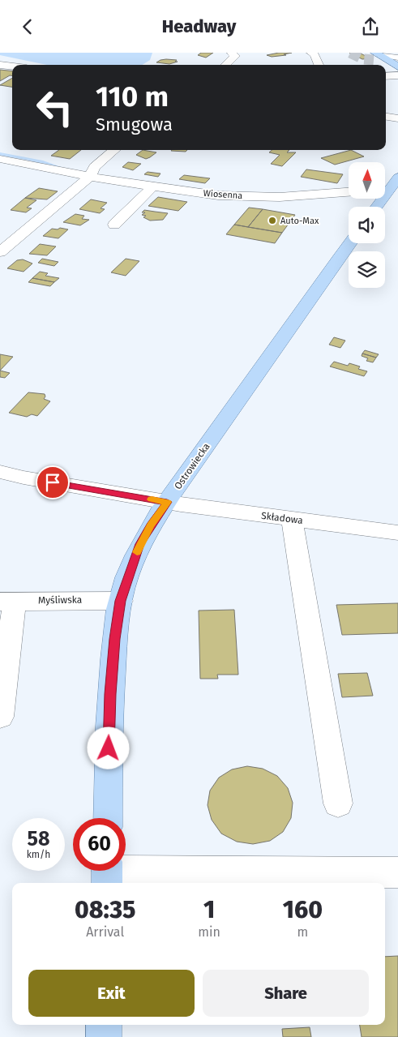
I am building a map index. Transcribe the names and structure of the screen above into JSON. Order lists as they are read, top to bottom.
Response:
{
  "streets": {
    "main road": ["Ostrowiecka"],
    "street": ["Wiosenna", "Składowa", "Myśliwska"]
  },
  "crossings": [
    ["Ostrowiecka", "Składowa"],
    ["Ostrowiecka", "Myśliwska"]
  ],
  "places": ["Auto-Max"],
  "north": "top",
  "page": {
    "header": "Headway",
    "turn": ["110 m", "Smugowa"],
    "speed": "58 km/h",
    "limit": "60",
    "eta": [
      "08:35",
      "Arrival",
      "1",
      "min",
      "160",
      "m"
    ],
    "buttons": ["Exit", "Share"]
  }
}
